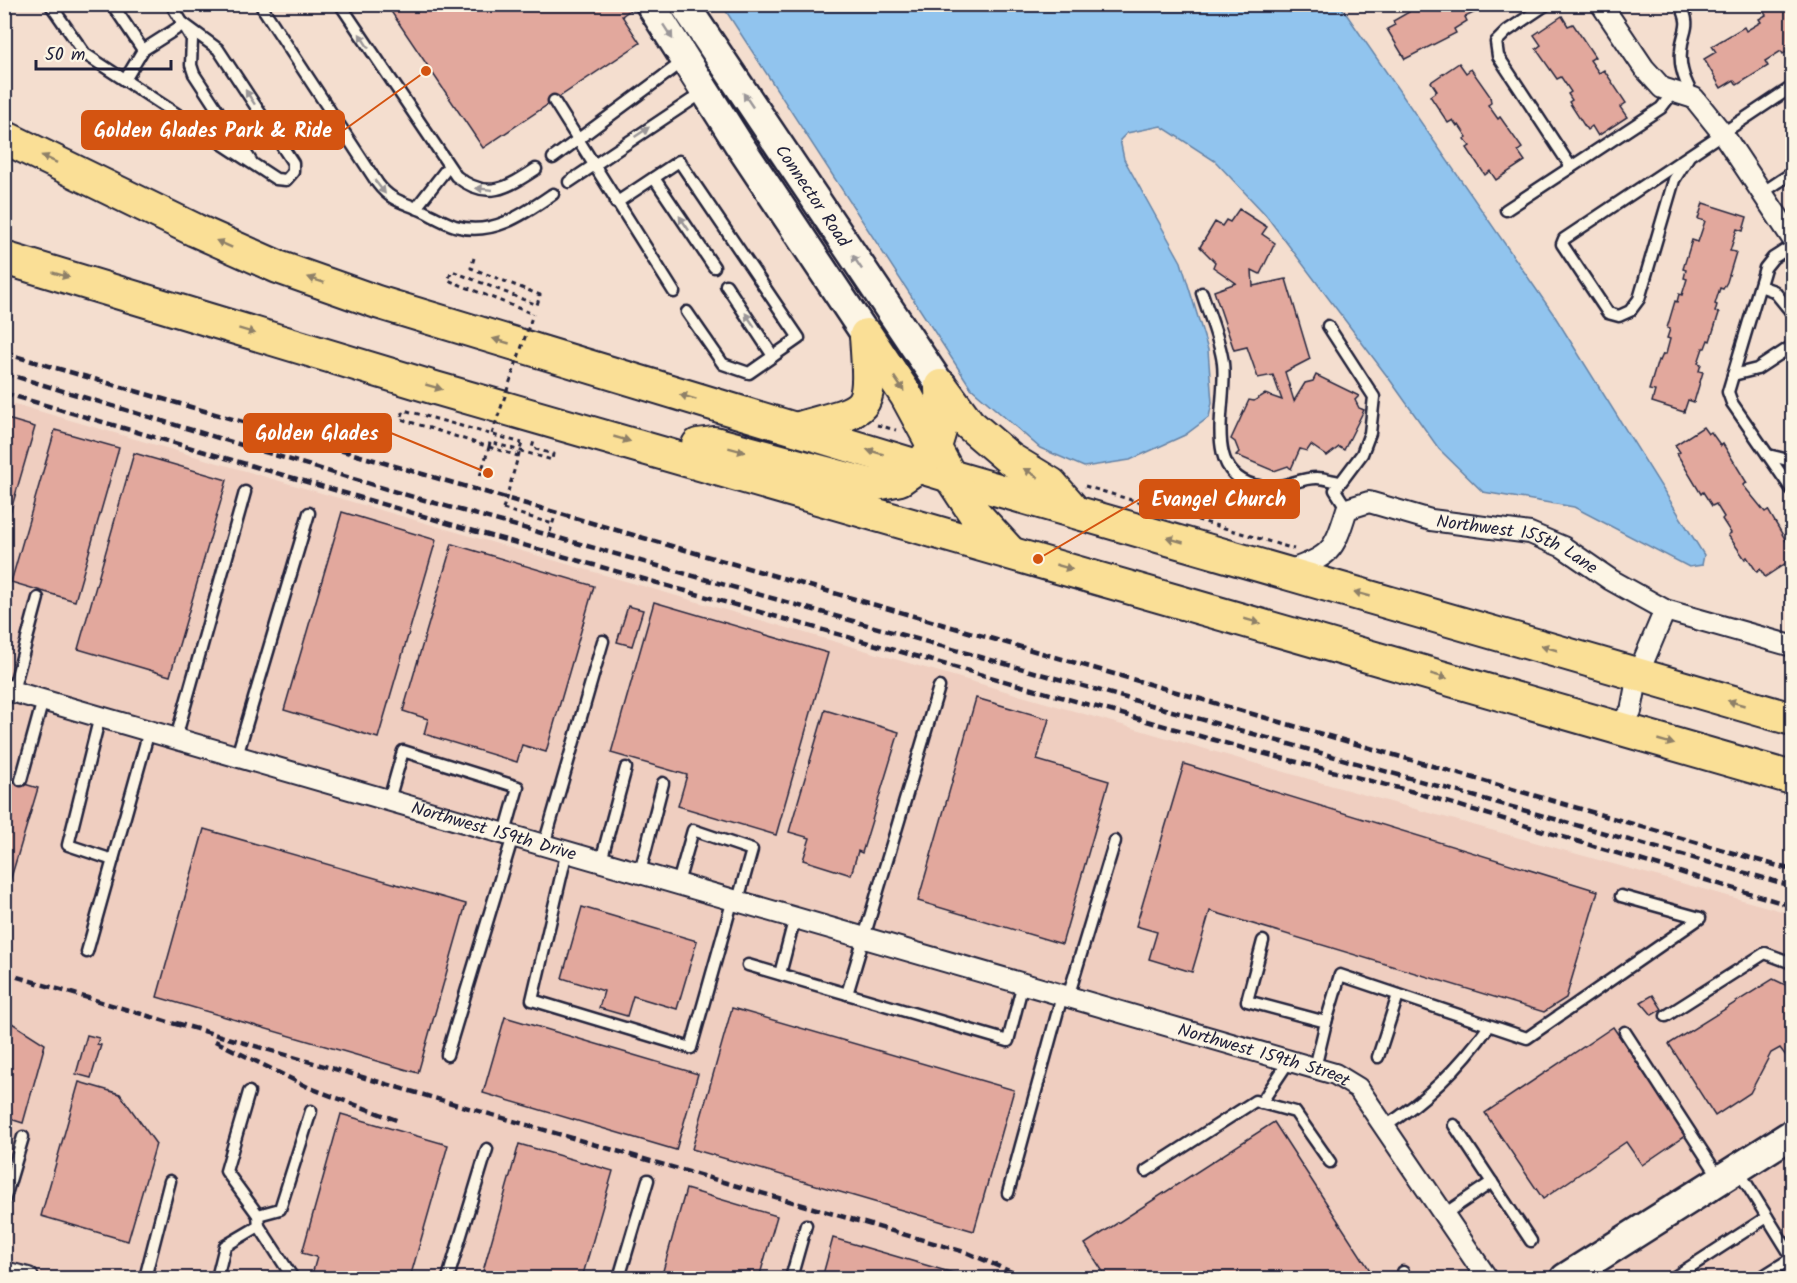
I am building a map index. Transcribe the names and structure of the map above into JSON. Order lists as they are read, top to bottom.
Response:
{
  "streets": {
    "main road": ["Connector Road"],
    "street": ["Northwest 155th Lane", "Northwest 159th Drive", "Northwest 159th Street"]
  },
  "crossings": [
    ["Northwest 159th Drive", "Northwest 159th Street"]
  ],
  "places": ["Golden Glades Park & Ride", "Golden Glades", "Evangel Church"],
  "scale_bar": "50 m"
}
